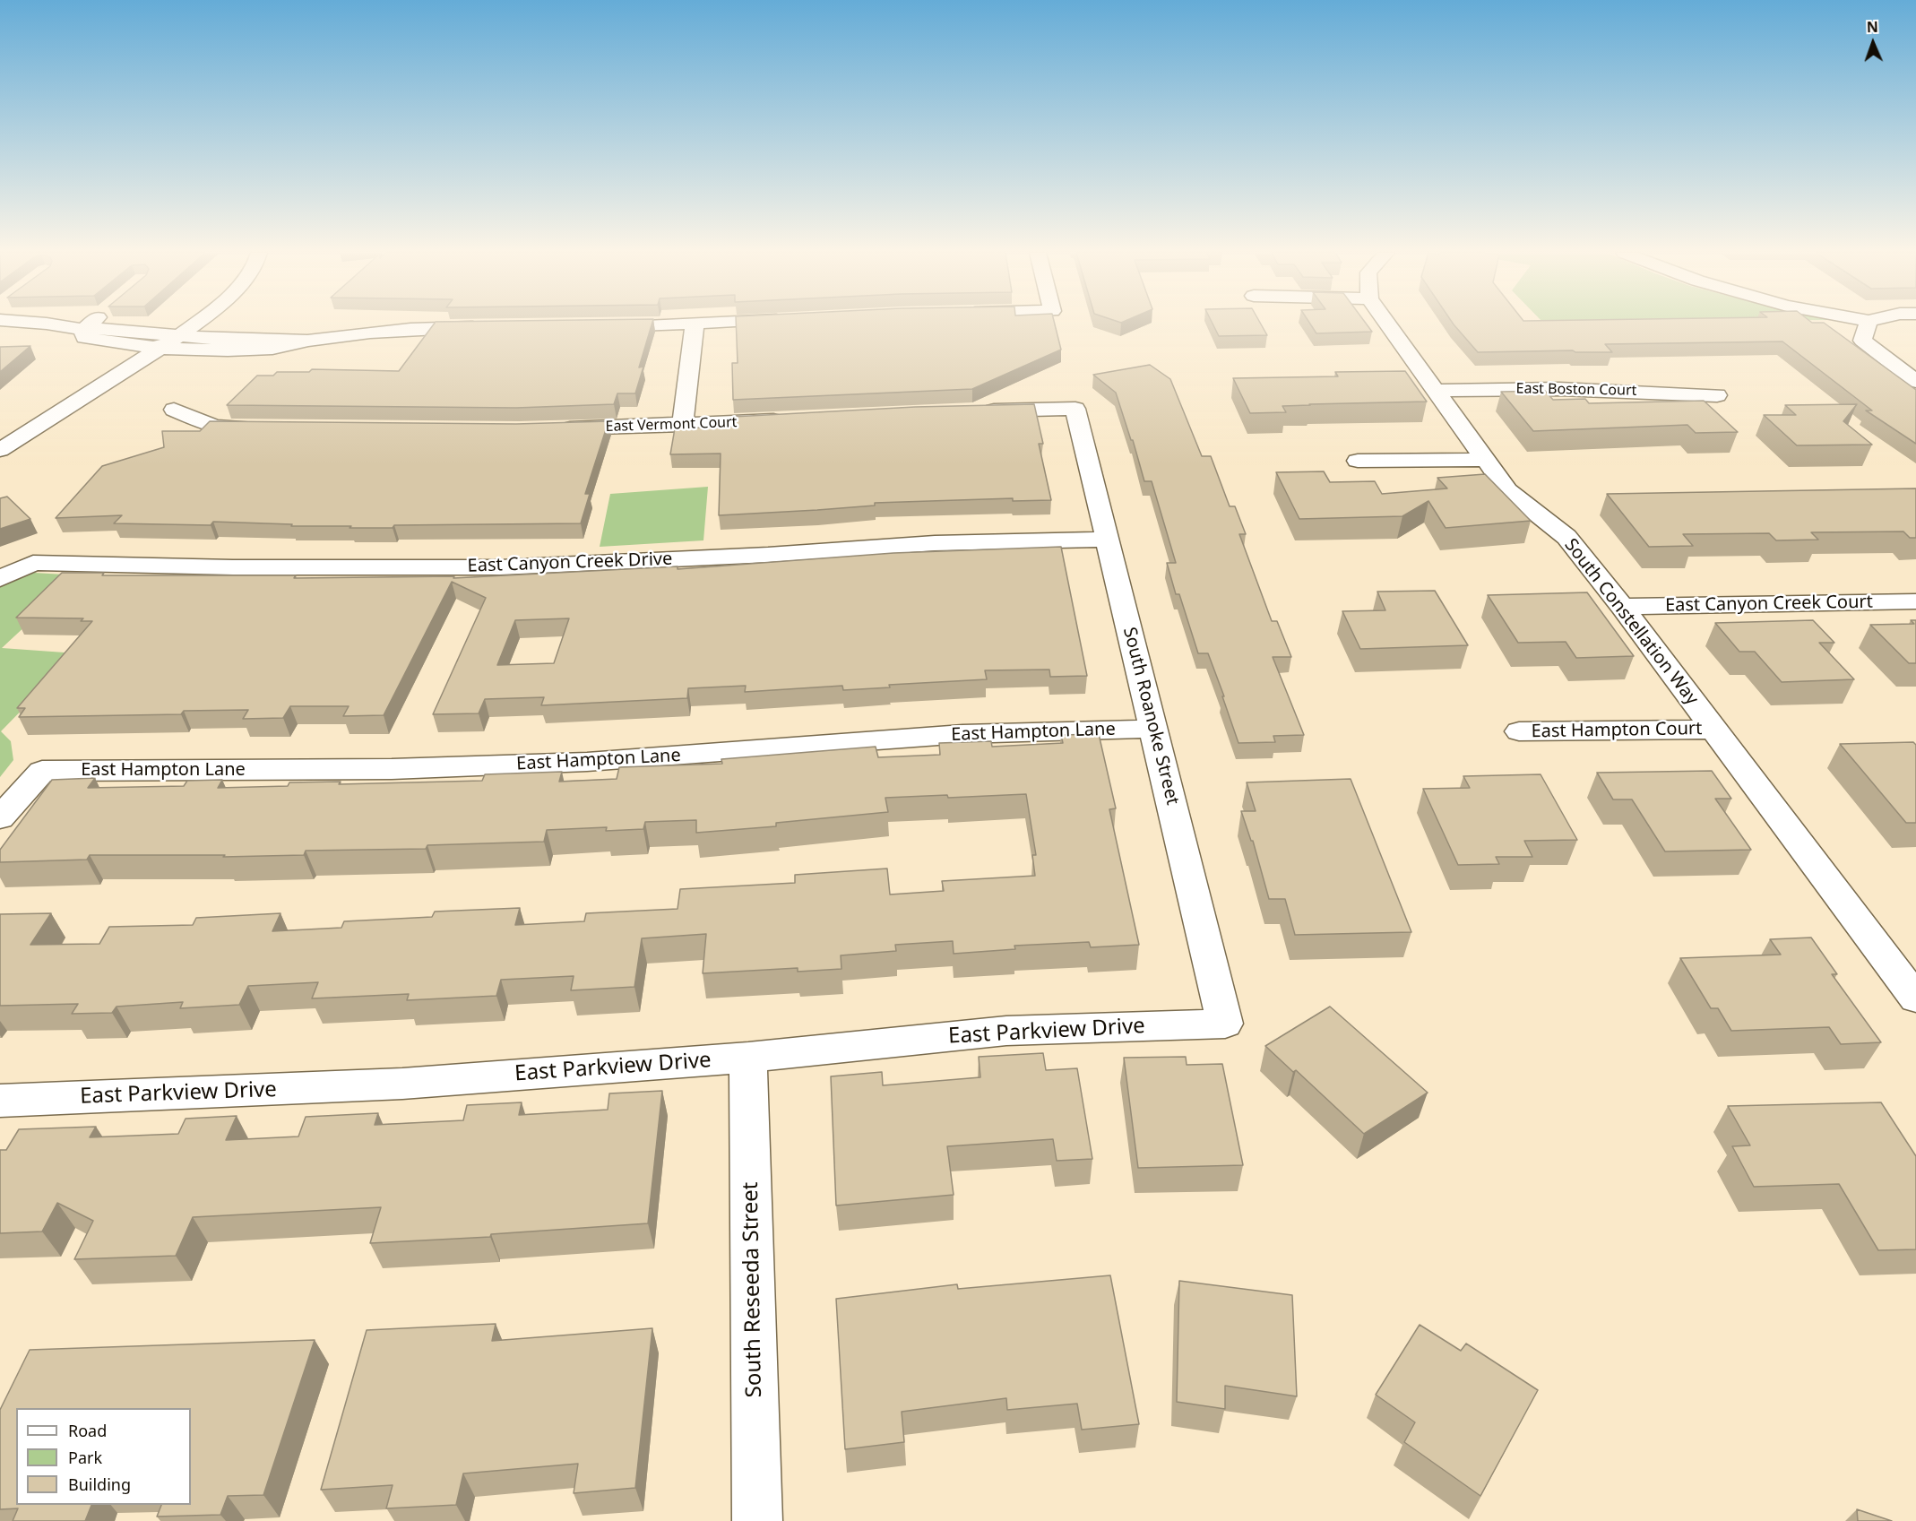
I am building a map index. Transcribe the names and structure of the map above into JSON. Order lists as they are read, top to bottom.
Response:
{
  "streets": {
    "street": [
      "East Boston Court",
      "East Vermont Court",
      "East Canyon Creek Drive",
      "East Canyon Creek Court",
      "South Constellation Way",
      "South Roanoke Street",
      "East Hampton Court",
      "East Hampton Lane",
      "East Parkview Drive",
      "South Reseeda Street"
    ]
  },
  "crossings": [
    ["East Boston Court", "South Constellation Way"],
    ["East Canyon Creek Drive", "South Roanoke Street"],
    ["East Canyon Creek Court", "South Constellation Way"],
    ["South Constellation Way", "East Hampton Court"],
    ["South Roanoke Street", "East Hampton Lane"],
    ["South Roanoke Street", "East Parkview Drive"],
    ["East Parkview Drive", "South Reseeda Street"]
  ],
  "legend": ["Road", "Park", "Building"],
  "north": "top"
}
